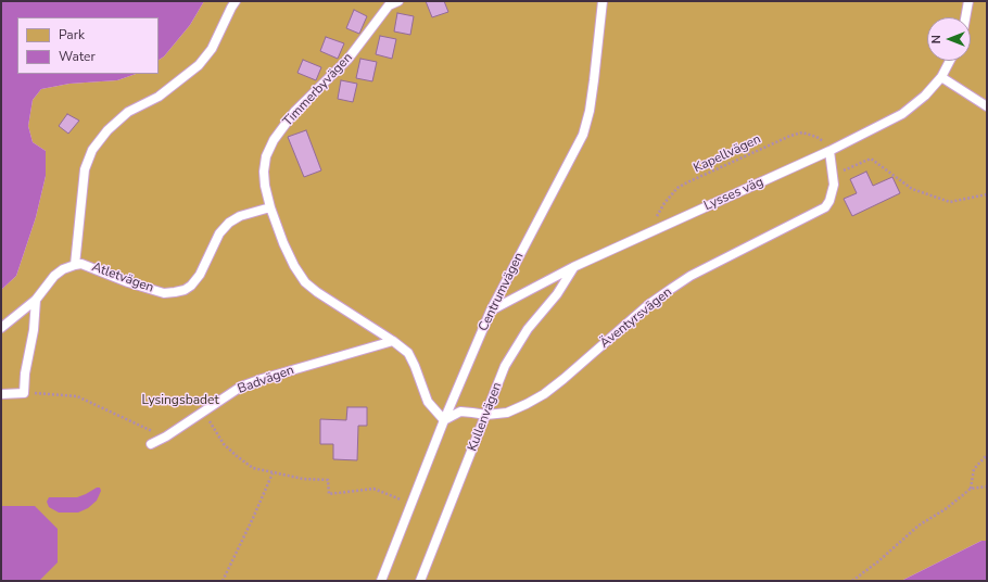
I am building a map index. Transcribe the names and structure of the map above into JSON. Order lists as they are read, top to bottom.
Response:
{
  "streets": {
    "lane": [
      "Timmerbyvägen",
      "Lysses väg",
      "Atletvägen",
      "Centrumvägen",
      "Äventyrsvägen",
      "Badvägen",
      "Kullenvägen"
    ],
    "path": ["Kapellvägen"]
  },
  "crossings": [
    ["Timmerbyvägen", "Atletvägen"],
    ["Kapellvägen", "Lysses väg"],
    ["Kapellvägen", "Äventyrsvägen"],
    ["Lysses väg", "Centrumvägen"],
    ["Lysses väg", "Äventyrsvägen"],
    ["Lysses väg", "Kullenvägen"],
    ["Centrumvägen", "Äventyrsvägen"],
    ["Äventyrsvägen", "Kullenvägen"]
  ],
  "parks": ["Lysingsbadet"],
  "legend": ["Park", "Water"],
  "north": "left"
}
